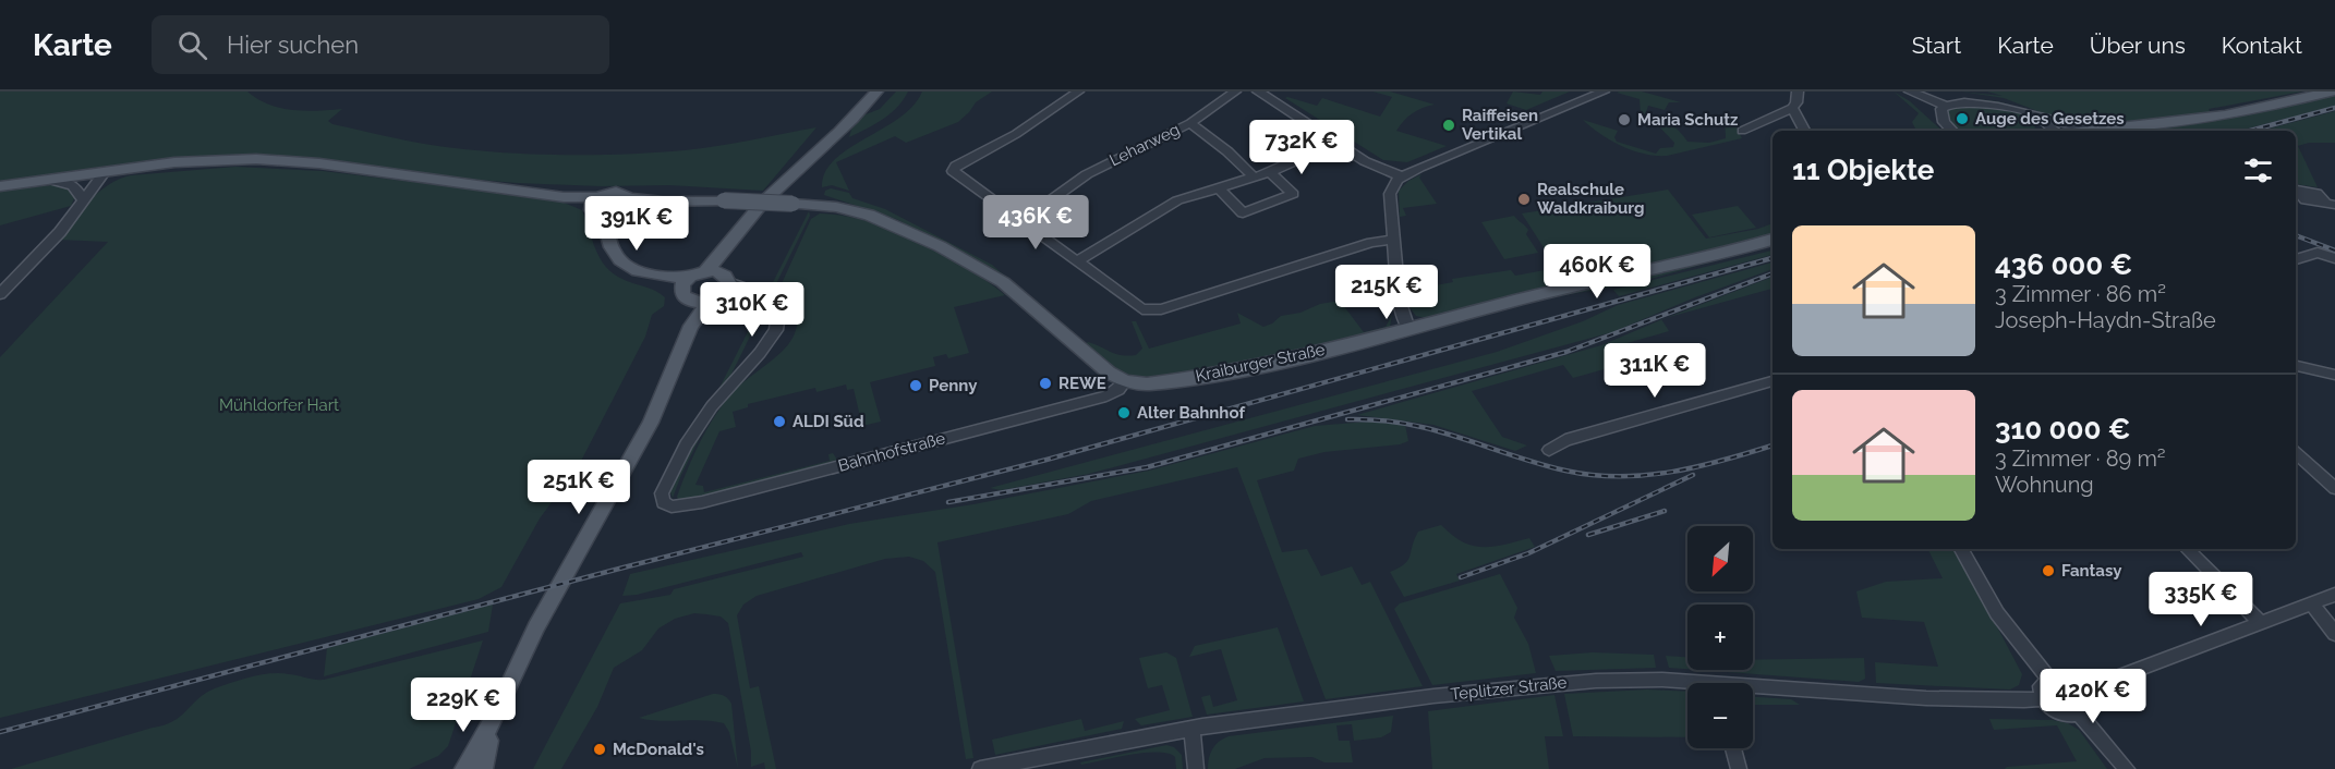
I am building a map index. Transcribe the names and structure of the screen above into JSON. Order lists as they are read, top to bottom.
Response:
{
  "streets": {
    "main road": ["Kraiburger Straße"],
    "street": ["Leharweg", "Bahnhofstraße", "Teplitzer Straße"]
  },
  "crossings": [
    ["Kraiburger Straße", "Bahnhofstraße"]
  ],
  "parks": ["Mühldorfer Hart"],
  "places": [
    "Auge des Gesetzes",
    "Maria Schutz",
    "Raiffeisen Vertikal",
    "Realschule Waldkraiburg",
    "REWE",
    "Penny",
    "Alter Bahnhof",
    "ALDI Süd",
    "Fantasy",
    "McDonald's"
  ],
  "north": "bottom left",
  "page": {
    "header": "Karte",
    "search": "Hier suchen",
    "nav": [
      "Start",
      "Karte",
      "Über uns",
      "Kontakt"
    ],
    "price": [
      "732K €",
      "436K €",
      "391K €",
      "460K €",
      "215K €",
      "310K €",
      "311K €",
      "251K €",
      "335K €",
      "420K €",
      "229K €"
    ],
    "heading": "11 Objekte",
    "list": [
      {
        "name": "436 000 €",
        "note": "3 Zimmer · 86 m² · Joseph-Haydn-Straße"
      },
      {
        "name": "310 000 €",
        "note": "3 Zimmer · 89 m² · Wohnung"
      }
    ],
    "map_buttons": ["+", "−"]
  }
}
